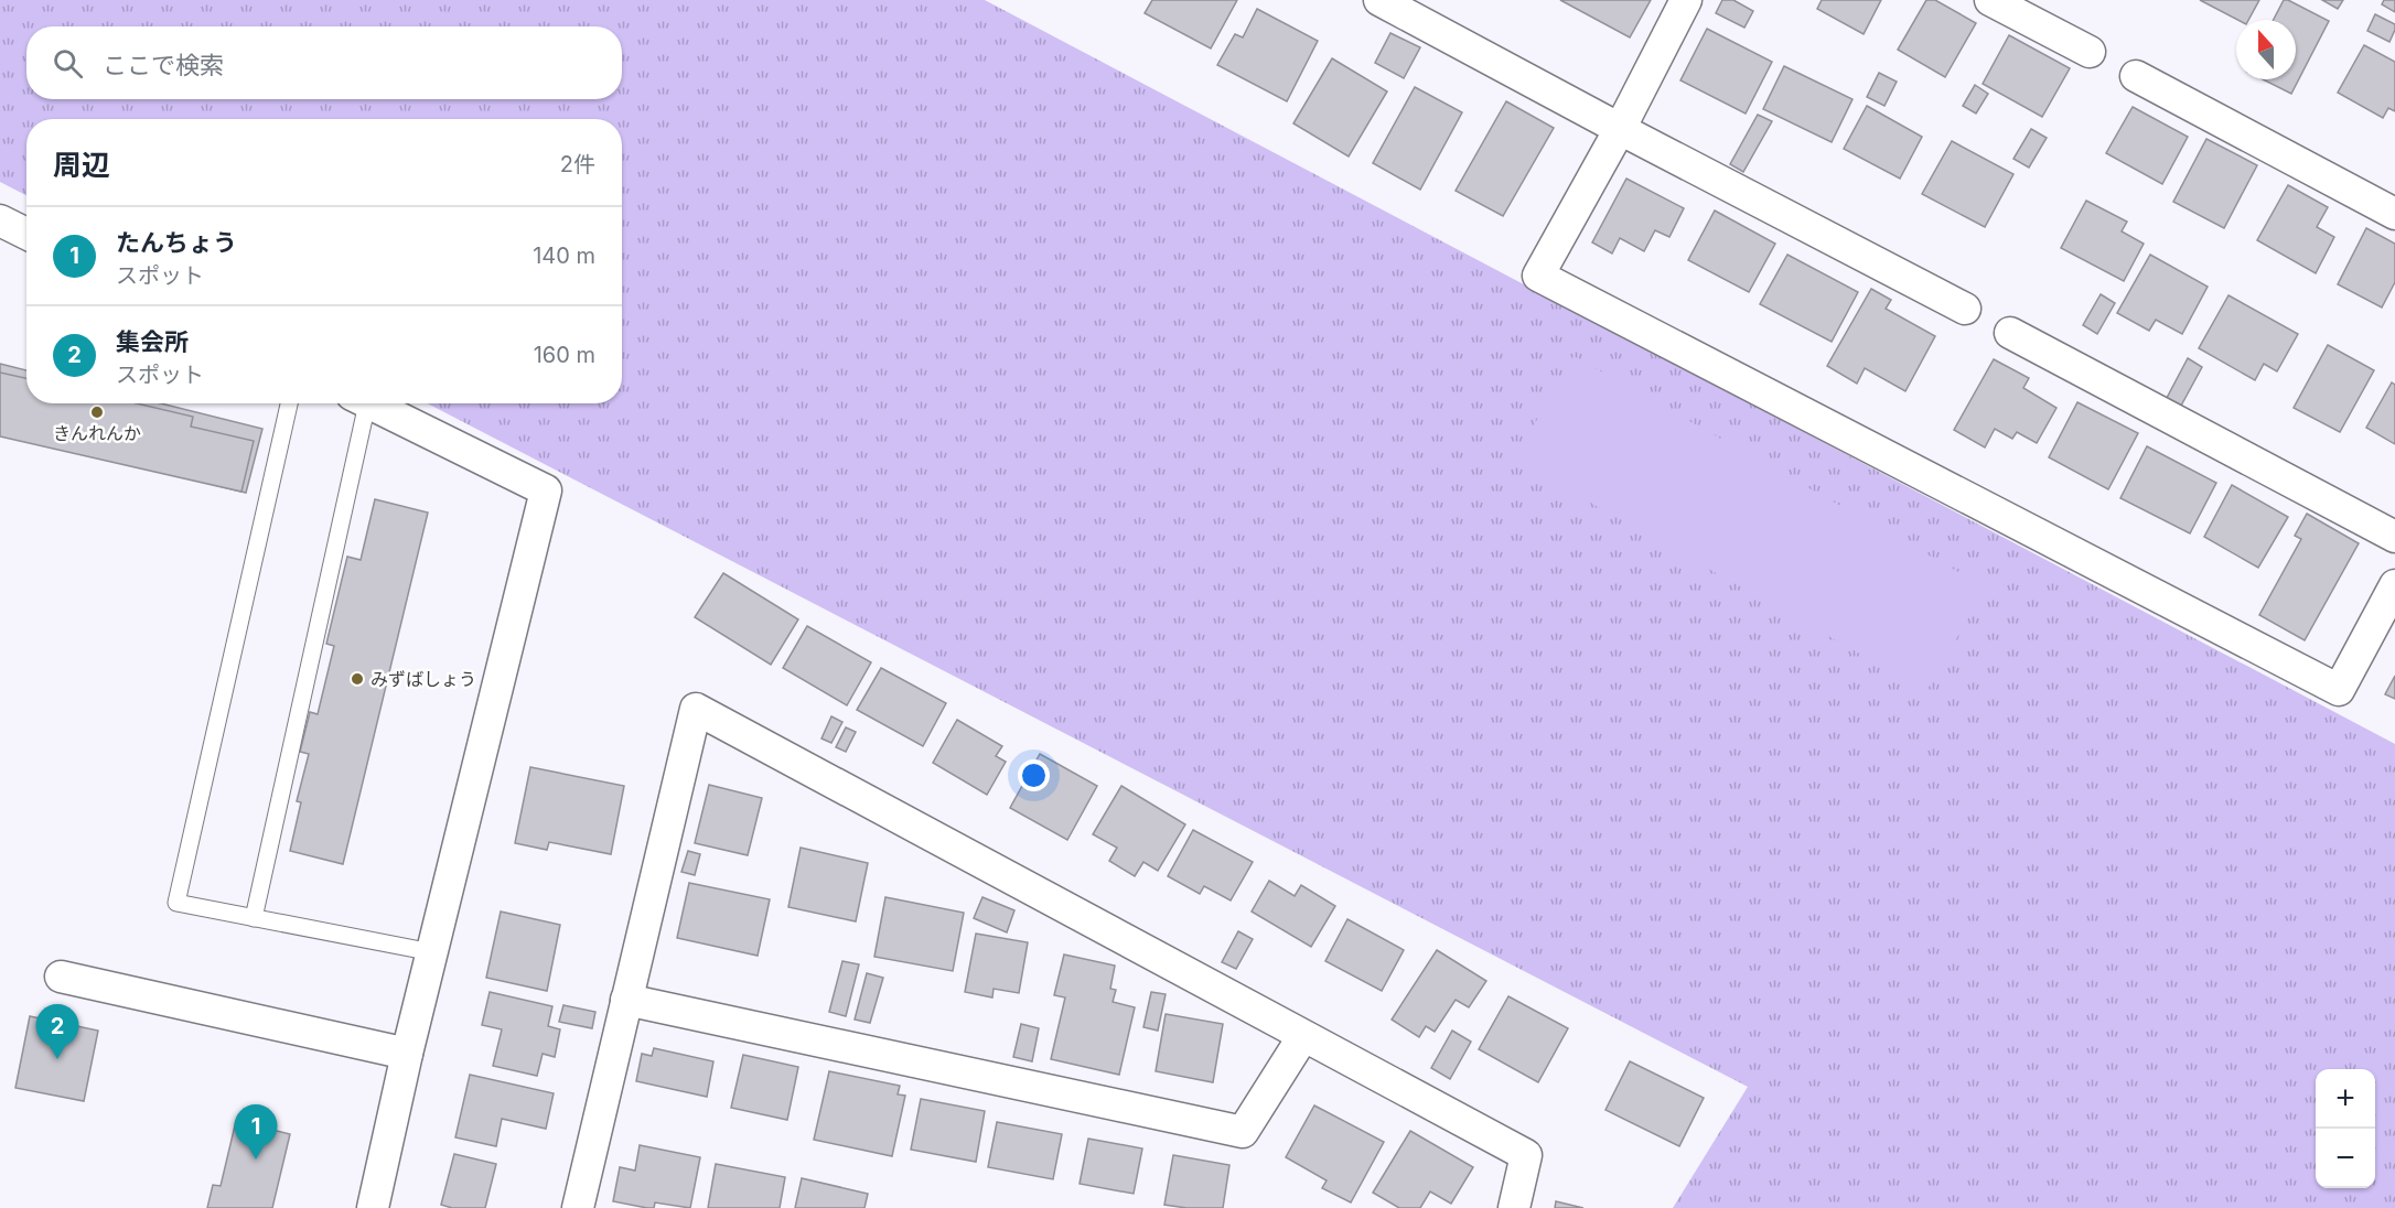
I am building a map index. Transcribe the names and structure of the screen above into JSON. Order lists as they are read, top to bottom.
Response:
{
  "places": ["きんれんか", "みずばしょう"],
  "north": "top",
  "page": {
    "search": "ここで検索",
    "heading": ["周辺", "2件"],
    "list": [
      {
        "mark": "1",
        "name": "たんちょう",
        "note": "スポット",
        "value": "140 m"
      },
      {
        "mark": "2",
        "name": "集会所",
        "note": "スポット",
        "value": "160 m"
      }
    ],
    "pins": ["2", "1"],
    "map_buttons": ["+", "−"]
  }
}
